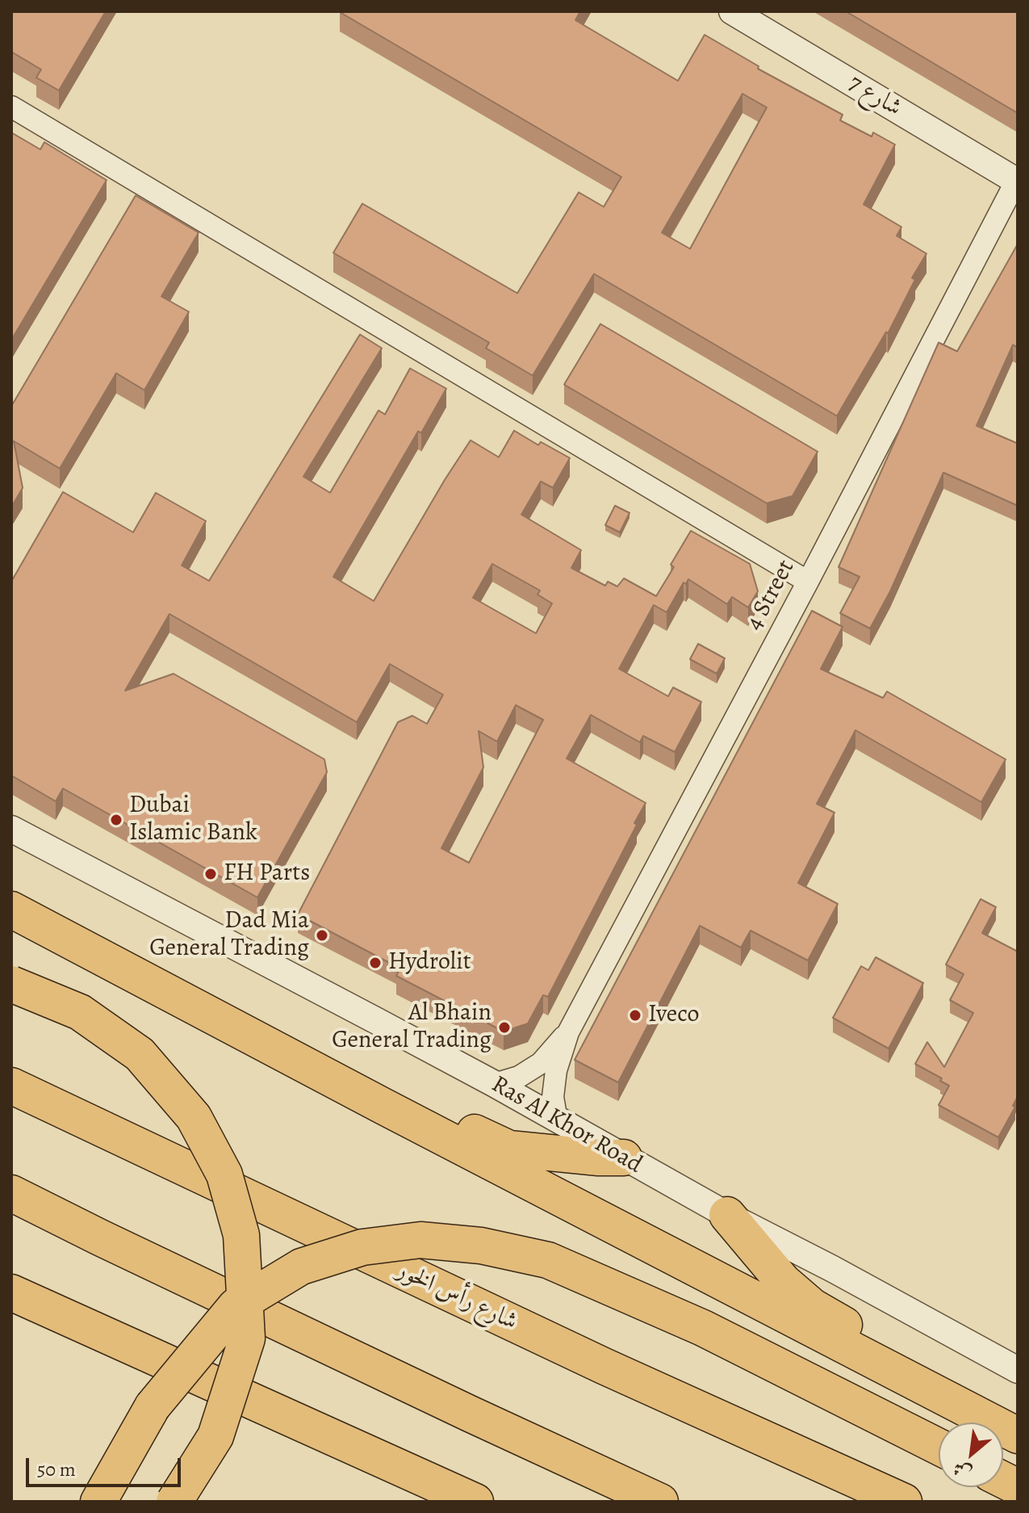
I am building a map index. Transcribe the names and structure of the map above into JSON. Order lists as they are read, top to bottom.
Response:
{
  "streets": {
    "highway": ["شارع رأس الخور"],
    "street": ["شارع 7", "4 Street", "Ras Al Khor Road"]
  },
  "crossings": [
    ["شارع 7", "4 Street"],
    ["4 Street", "Ras Al Khor Road"]
  ],
  "places": [
    "Dubai Islamic Bank",
    "FH Parts",
    "Dad Mia General Trading",
    "Hydrolit",
    "Iveco",
    "Al Bhain General Trading"
  ],
  "scale_bar": "50 m",
  "north": "bottom left"
}
